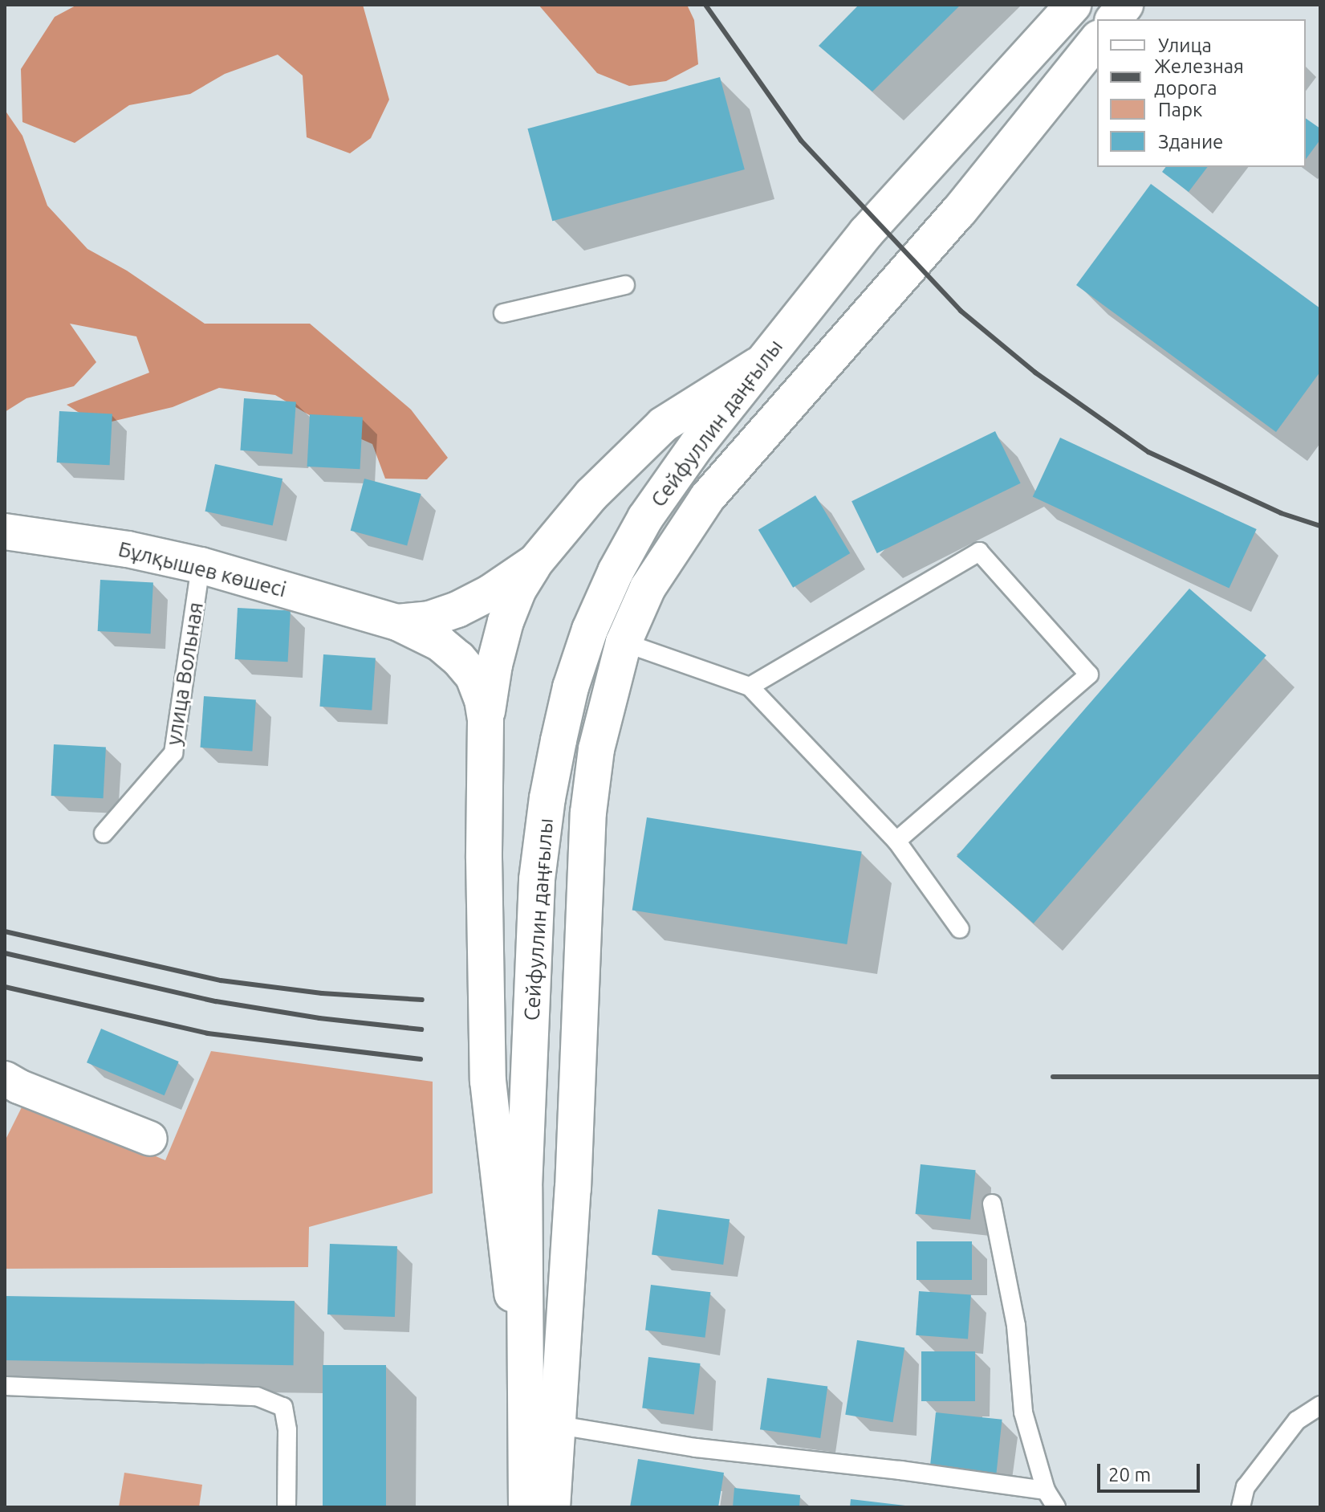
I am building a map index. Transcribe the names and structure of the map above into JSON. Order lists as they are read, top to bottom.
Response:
{
  "streets": {
    "main road": ["Сейфуллин даңғылы", "Бұлқышев көшесі"],
    "lane": ["улица Вольная"]
  },
  "crossings": [
    ["Бұлқышев көшесі", "улица Вольная"]
  ],
  "legend": [
    "Улица",
    "Железная дорога",
    "Парк",
    "Здание"
  ],
  "scale_bar": "20 m"
}
